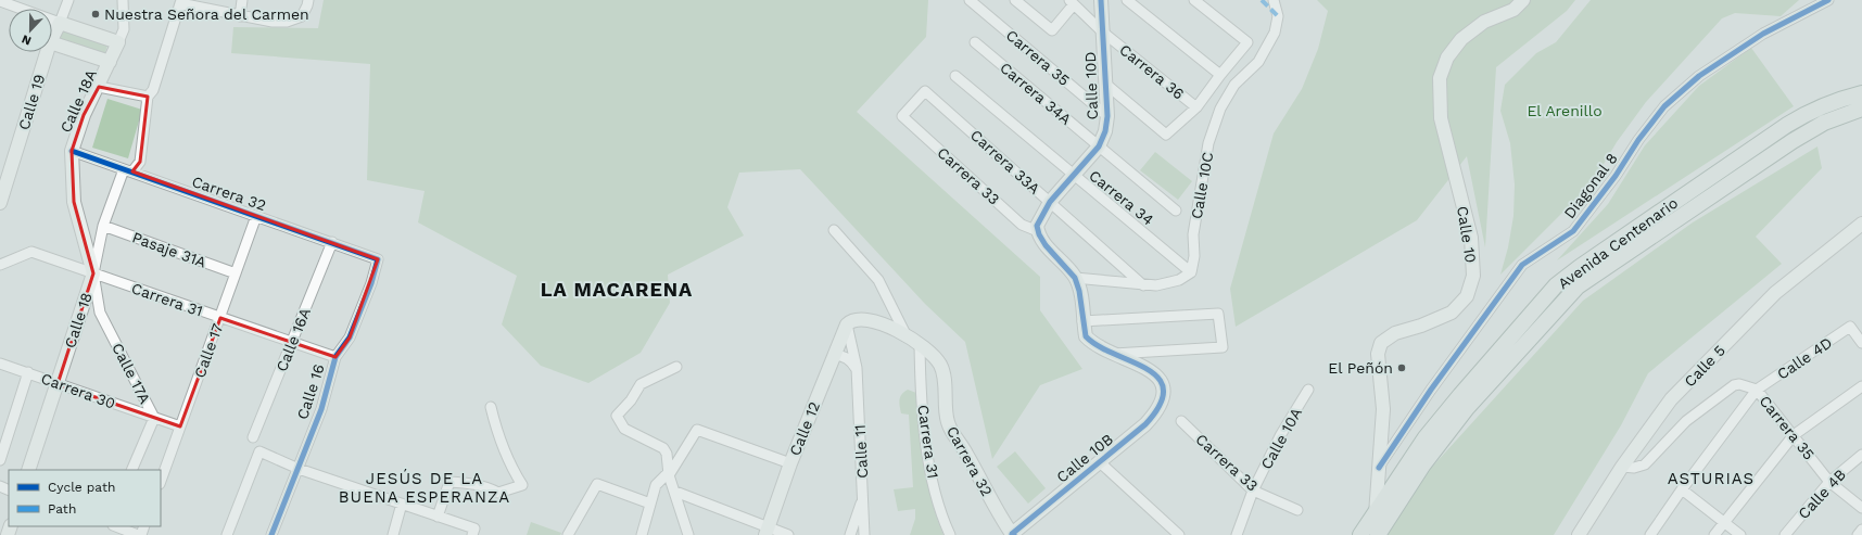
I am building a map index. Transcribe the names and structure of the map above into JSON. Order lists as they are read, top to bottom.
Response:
{
  "streets": {
    "main road": ["Avenida Centenario"],
    "street": [
      "Carrera 35",
      "Carrera 36",
      "Calle 10D",
      "Carrera 34A",
      "Calle 18A",
      "Calle 19",
      "Carrera 33A",
      "Carrera 33",
      "Calle 10C",
      "Diagonal 8",
      "Carrera 32",
      "Carrera 34",
      "Calle 10",
      "Pasaje 31A",
      "Carrera 31",
      "Calle 18",
      "Calle 16A",
      "Calle 17",
      "Calle 4D",
      "Calle 5",
      "Calle 17A",
      "Carrera 30",
      "Calle 16",
      "Calle 12",
      "Calle 10A",
      "Calle 11",
      "Calle 10B",
      "Calle 4B"
    ]
  },
  "crossings": [
    ["Carrera 35", "Calle 10D"],
    ["Carrera 35", "Calle 4D"],
    ["Carrera 35", "Calle 5"],
    ["Carrera 35", "Calle 4B"],
    ["Carrera 36", "Calle 10D"],
    ["Calle 10D", "Carrera 34A"],
    ["Calle 10D", "Carrera 33A"],
    ["Calle 10D", "Carrera 33"],
    ["Calle 10D", "Carrera 34"],
    ["Calle 18A", "Carrera 32"],
    ["Calle 18A", "Carrera 31"],
    ["Calle 18A", "Calle 18"],
    ["Calle 18A", "Calle 17A"],
    ["Carrera 33A", "Carrera 33"],
    ["Carrera 33", "Calle 10A"],
    ["Calle 10C", "Carrera 34"],
    ["Diagonal 8", "Calle 10"],
    ["Carrera 32", "Carrera 31"],
    ["Carrera 32", "Calle 18"],
    ["Carrera 32", "Calle 16A"],
    ["Carrera 32", "Calle 17"],
    ["Carrera 32", "Calle 16"],
    ["Carrera 32", "Calle 10B"],
    ["Calle 10", "Avenida Centenario"],
    ["Pasaje 31A", "Calle 18"],
    ["Pasaje 31A", "Calle 17"],
    ["Carrera 31", "Calle 18"],
    ["Carrera 31", "Calle 16A"],
    ["Carrera 31", "Calle 17"],
    ["Carrera 31", "Calle 17A"],
    ["Carrera 31", "Calle 16"],
    ["Calle 18", "Calle 17A"],
    ["Calle 18", "Carrera 30"],
    ["Calle 17", "Carrera 30"],
    ["Calle 17A", "Carrera 30"],
    ["Calle 12", "Calle 11"]
  ],
  "districts": ["LA MACARENA", "JESÚS DE LA BUENA ESPERANZA", "ASTURIAS"],
  "parks": ["El Arenillo"],
  "places": ["Nuestra Señora del Carmen", "El Peñón"],
  "legend": ["Cycle path", "Path"],
  "north": "bottom"
}
